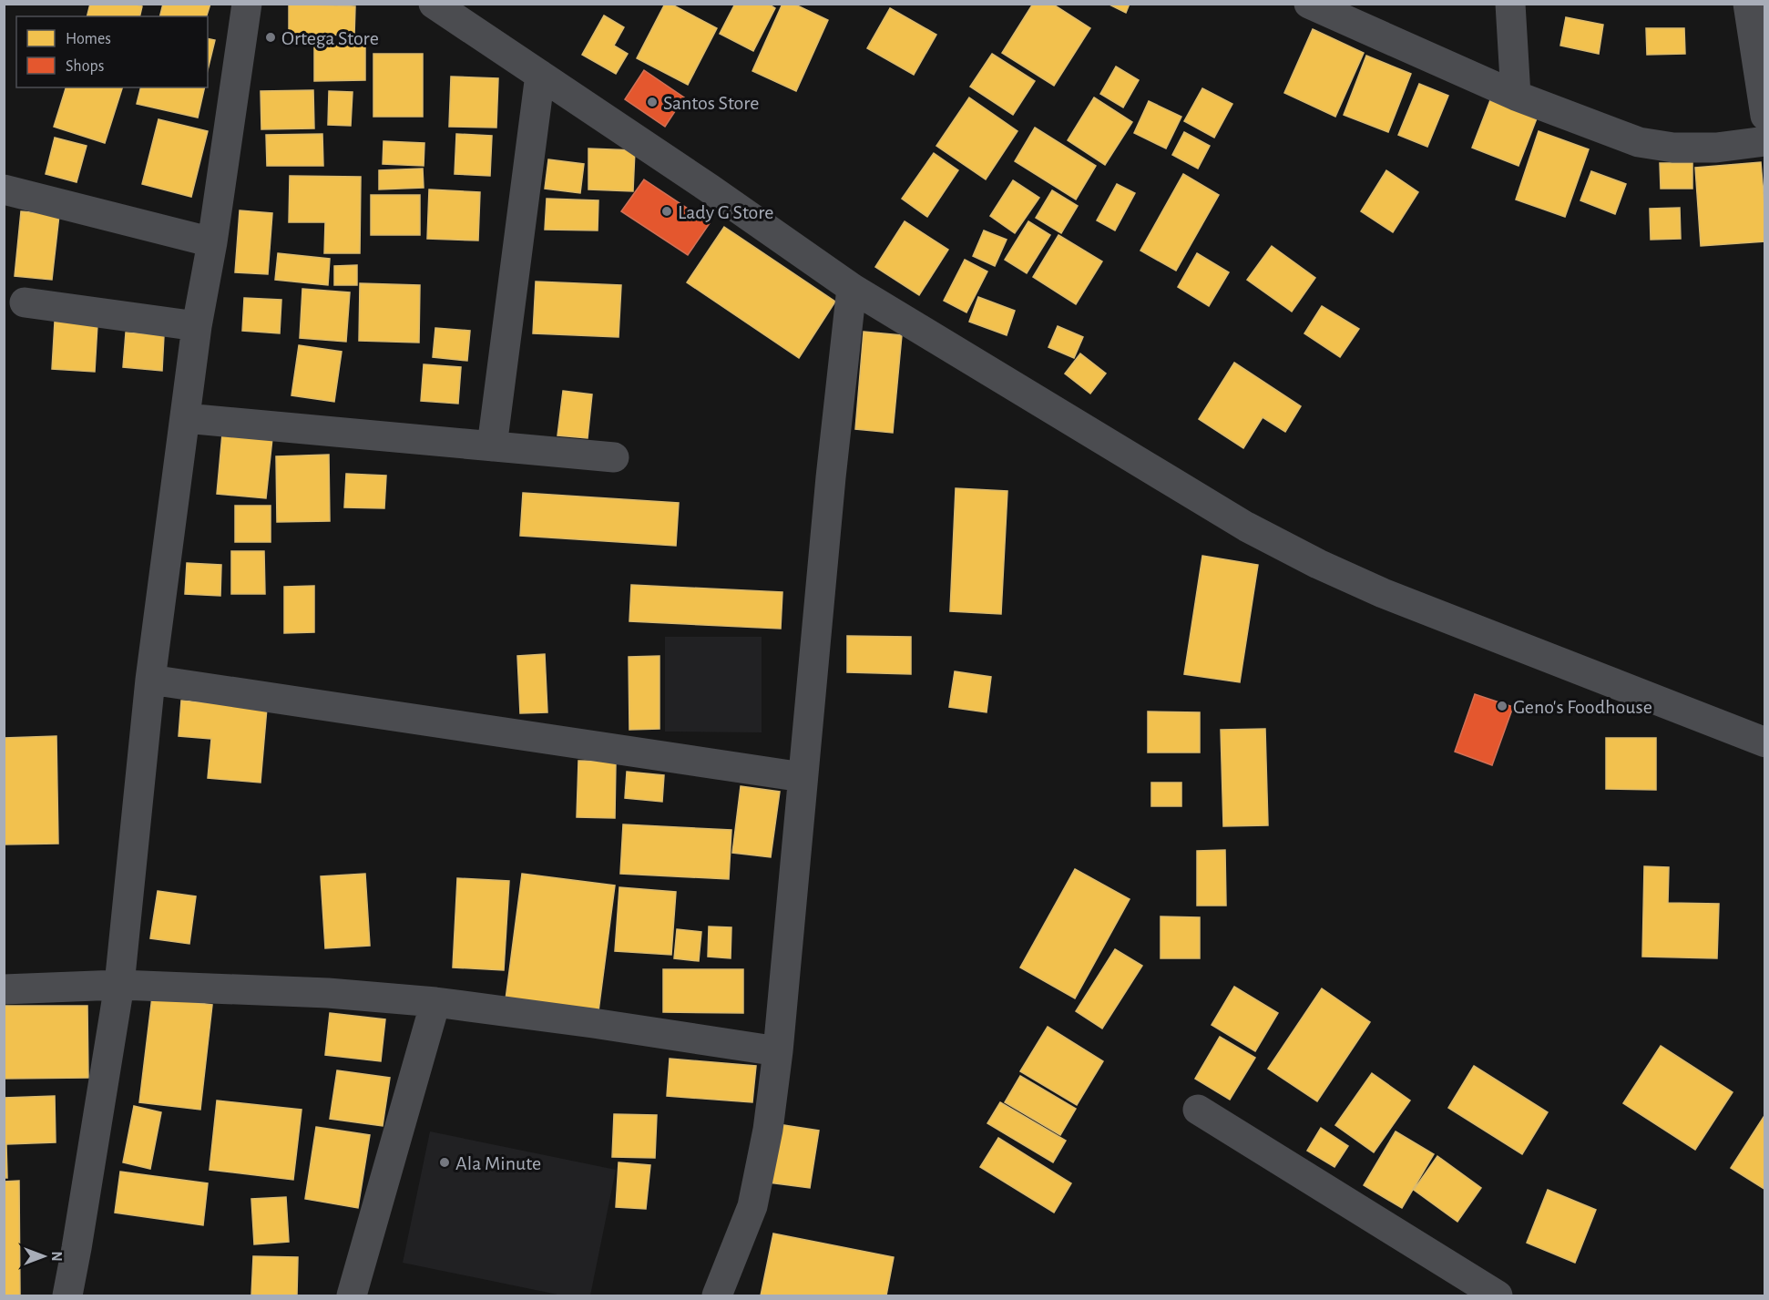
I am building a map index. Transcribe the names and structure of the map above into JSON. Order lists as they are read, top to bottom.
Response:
{
  "places": [
    "Ortega Store",
    "Santos Store",
    "Lady G Store",
    "Geno's Foodhouse",
    "Ala Minute"
  ],
  "legend": ["Homes", "Shops"],
  "north": "right"
}
